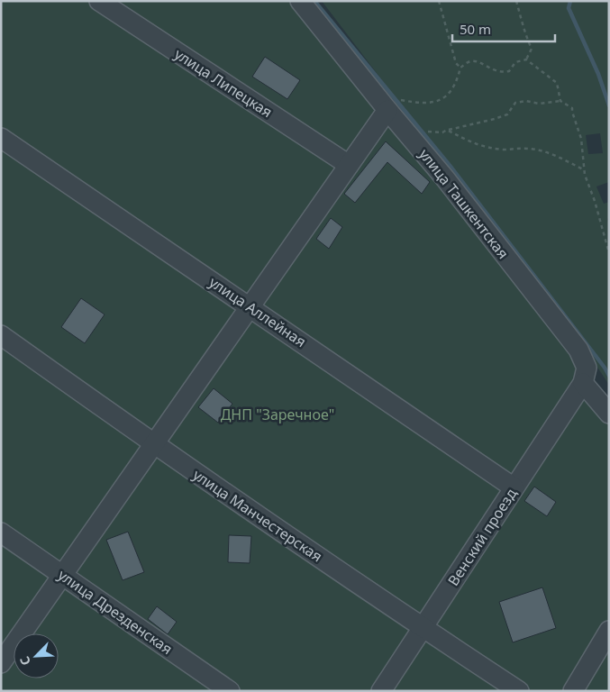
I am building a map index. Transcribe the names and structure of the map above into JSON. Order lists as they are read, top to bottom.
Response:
{
  "streets": {
    "street": [
      "улица Липецкая",
      "улица Ташкентская",
      "улица Аллейная",
      "улица Манчестерская",
      "Венский проезд",
      "улица Дрезденская"
    ]
  },
  "crossings": [
    ["улица Ташкентская", "Венский проезд"],
    ["улица Аллейная", "Венский проезд"],
    ["улица Манчестерская", "Венский проезд"]
  ],
  "parks": ["ДНП \"Заречное\""],
  "scale_bar": "50 m",
  "north": "bottom left"
}
